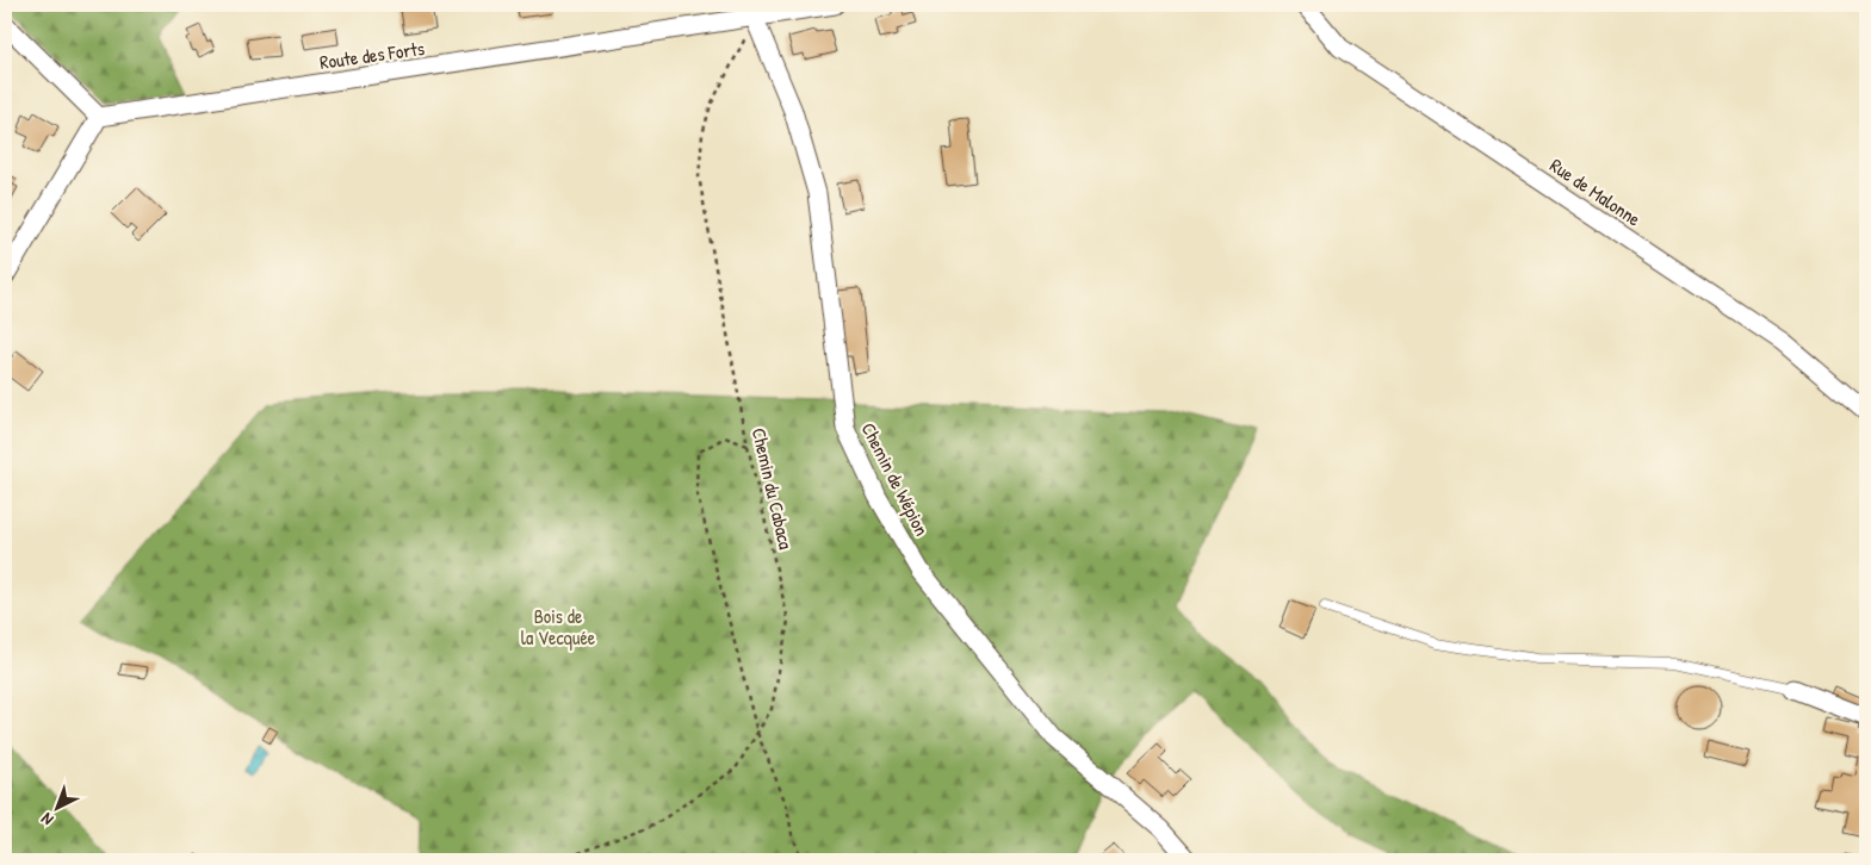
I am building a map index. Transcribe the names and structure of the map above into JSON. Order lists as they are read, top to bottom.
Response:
{
  "streets": {
    "street": ["Route des Forts", "Rue de Malonne", "Chemin de Wépion"],
    "path": ["Chemin du Cabaca"]
  },
  "crossings": [
    ["Route des Forts", "Chemin de Wépion"],
    ["Route des Forts", "Chemin du Cabaca"],
    ["Chemin de Wépion", "Chemin du Cabaca"]
  ],
  "parks": ["Bois de la Vecquée"],
  "north": "bottom left"
}
